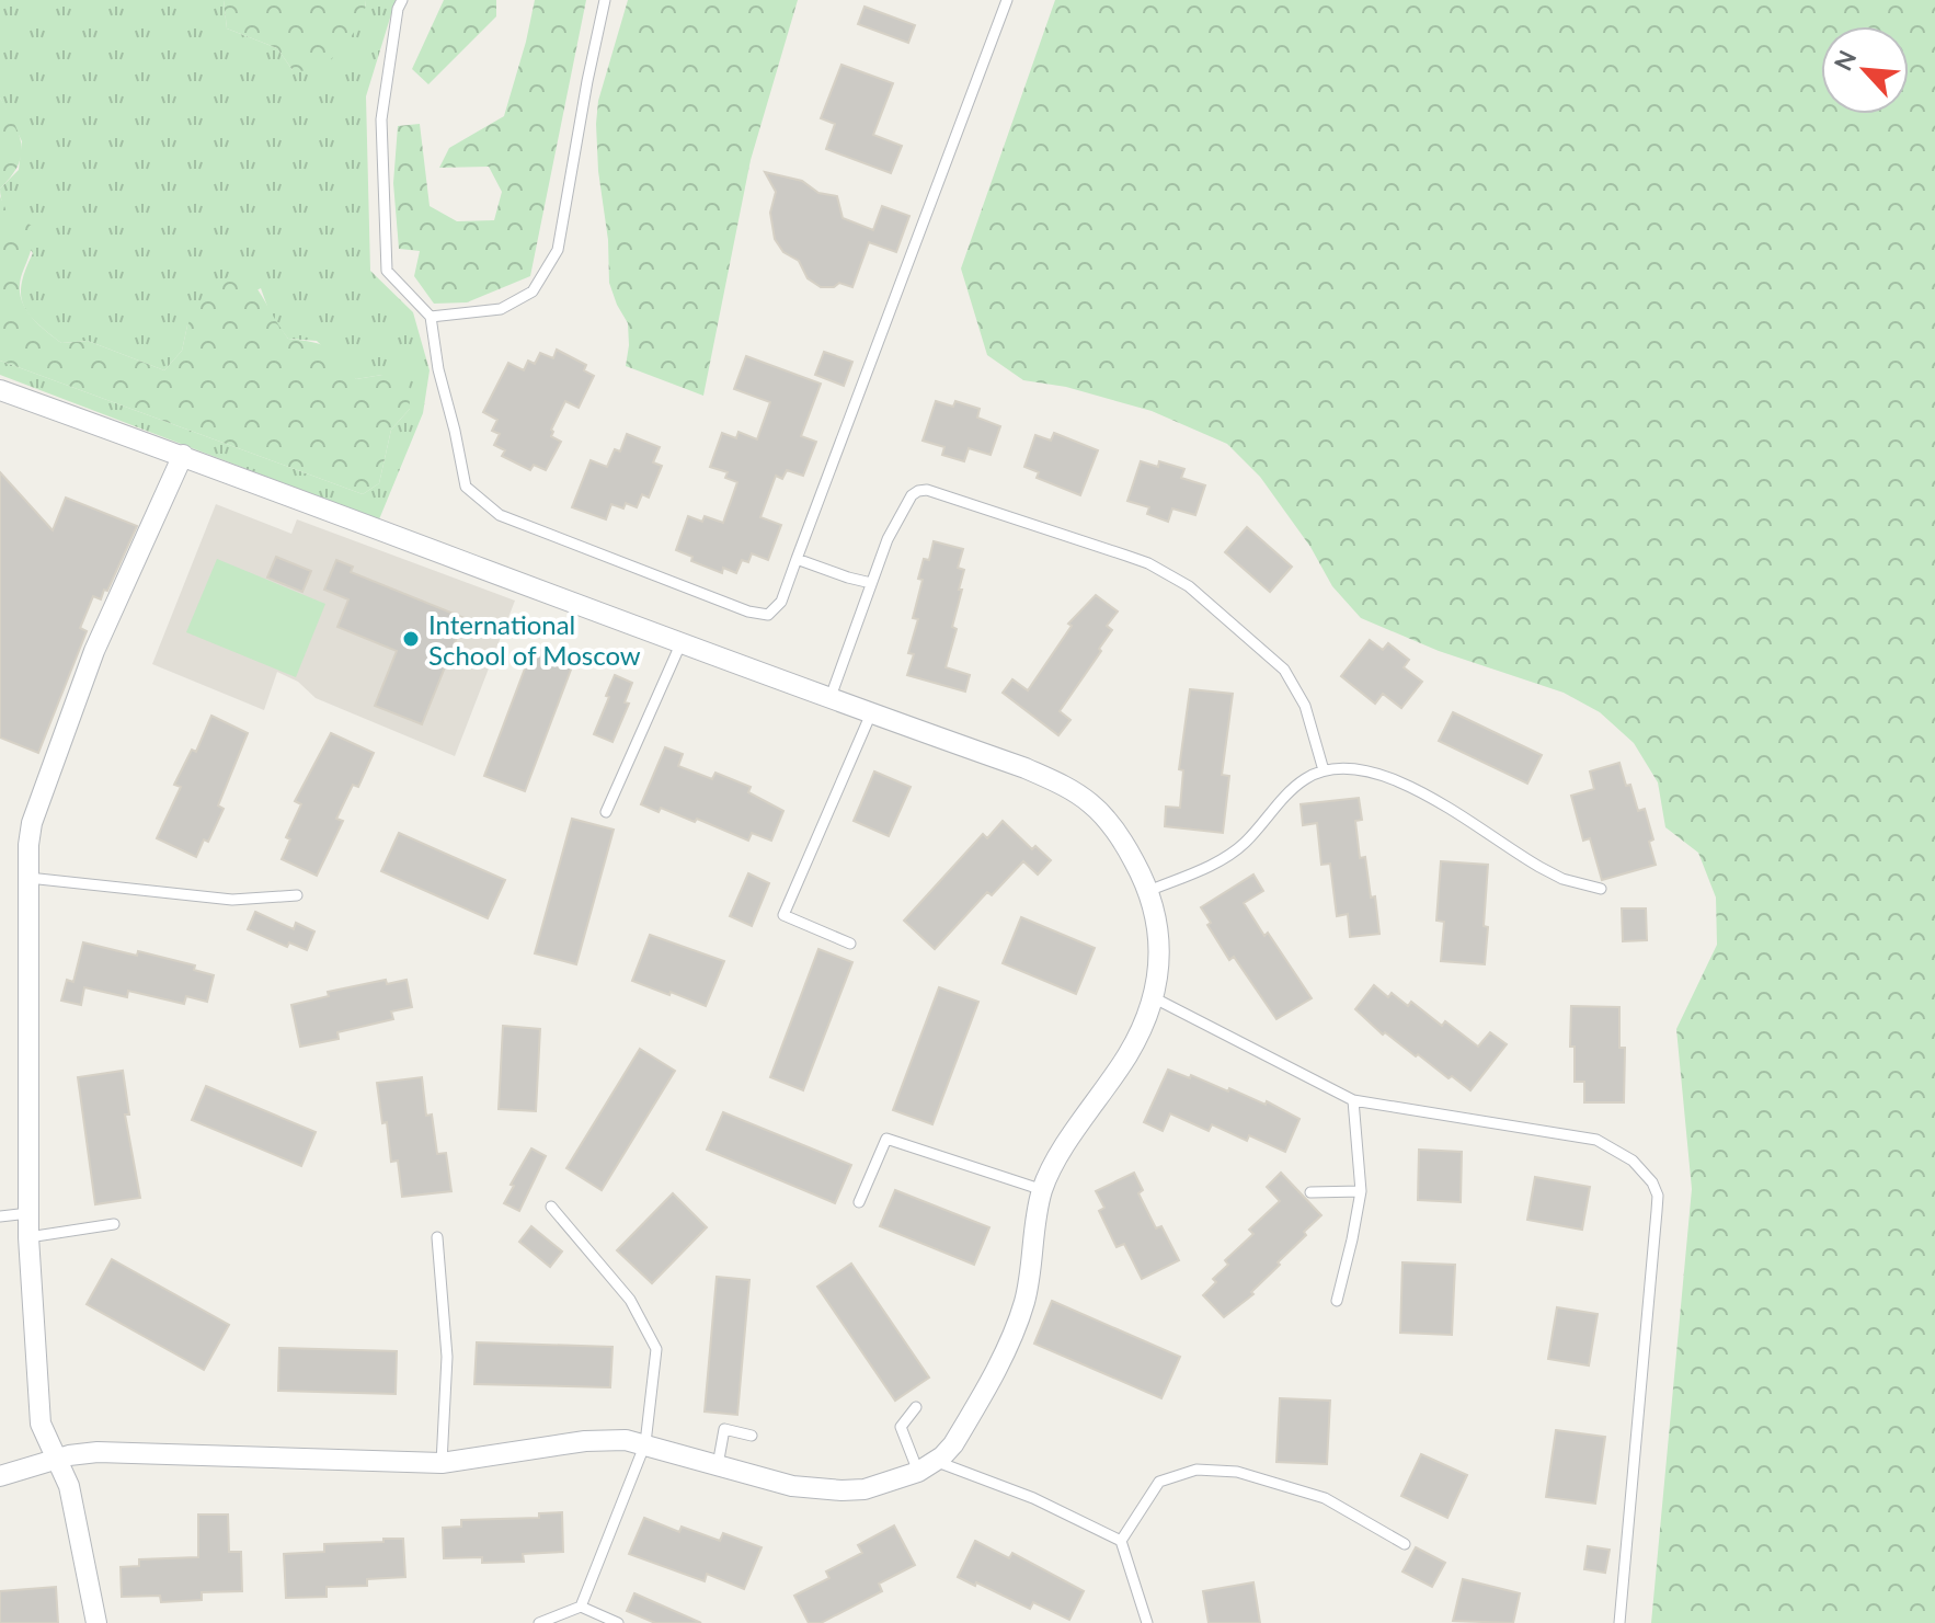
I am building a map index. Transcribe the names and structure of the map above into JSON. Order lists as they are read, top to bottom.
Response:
{
  "places": ["International School of Moscow"],
  "north": "top left"
}
